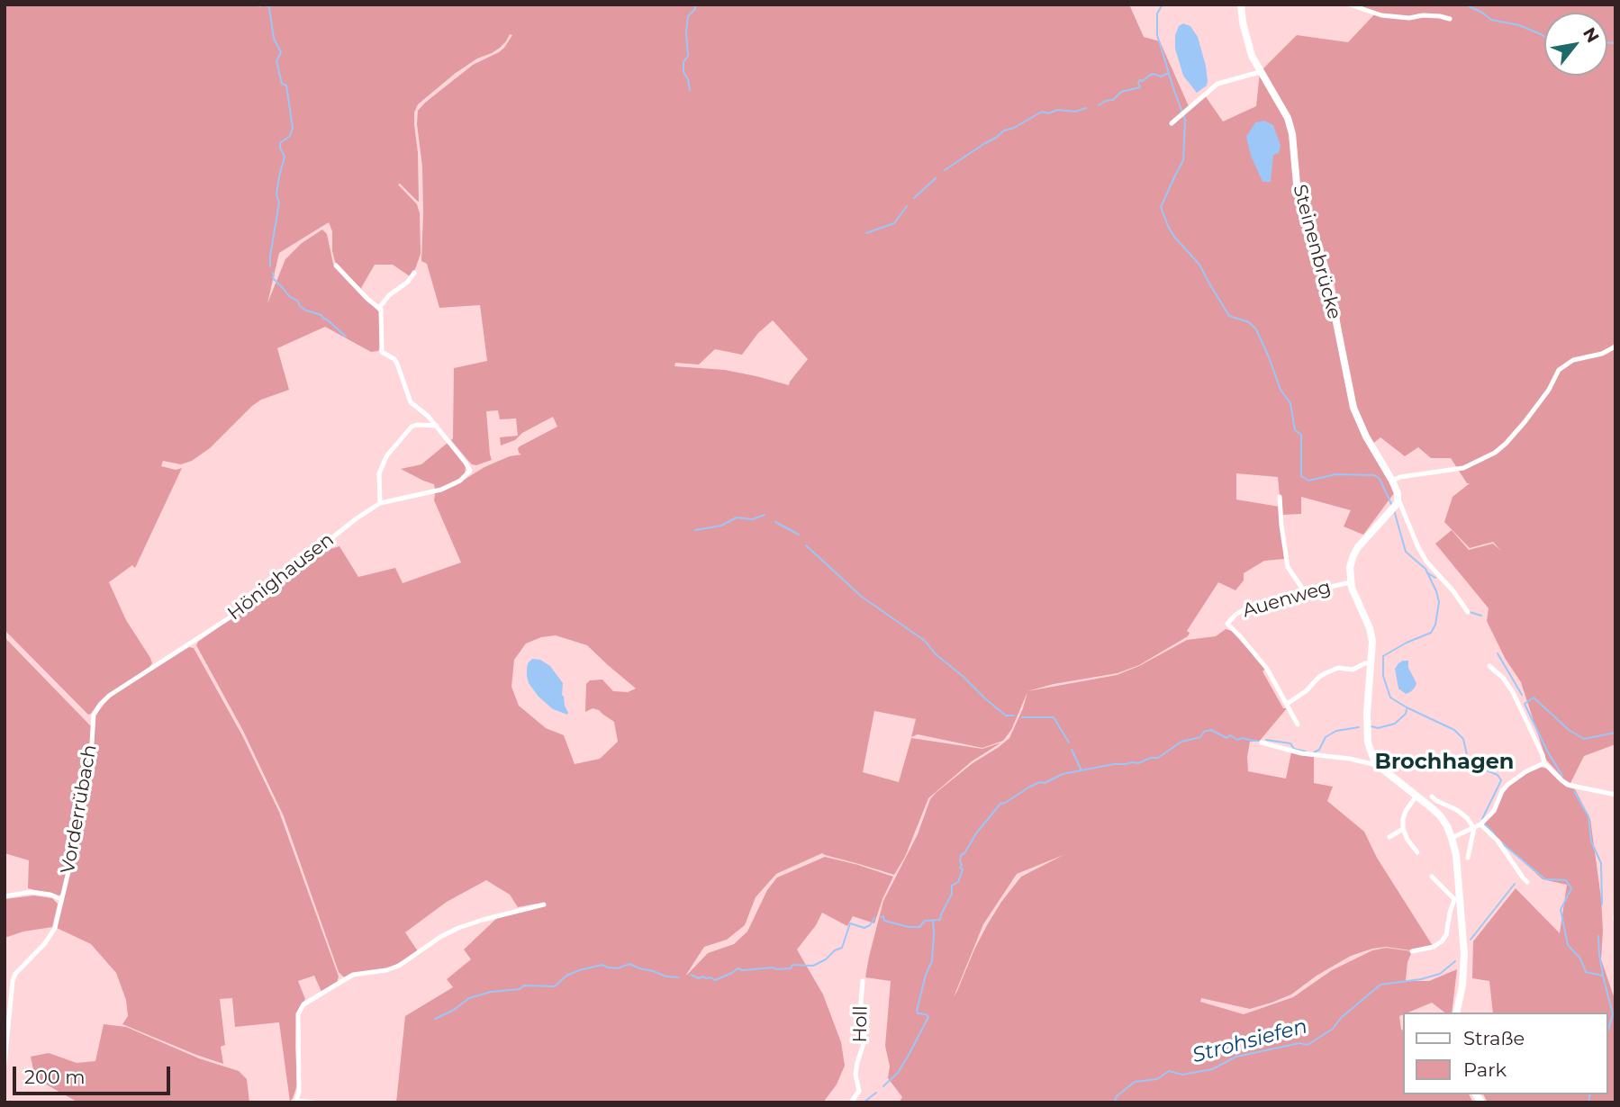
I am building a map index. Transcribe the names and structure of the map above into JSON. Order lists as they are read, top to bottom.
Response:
{
  "streets": {
    "main road": ["Steinenbrücke"],
    "street": [
      "Hönighausen",
      "Auenweg",
      "Vorderrübach",
      "Holl"
    ]
  },
  "crossings": [
    ["Hönighausen", "Vorderrübach"]
  ],
  "districts": ["Brochhagen"],
  "water": ["Strohsiefen"],
  "legend": ["Straße", "Park"],
  "scale_bar": "200 m",
  "north": "top right"
}
